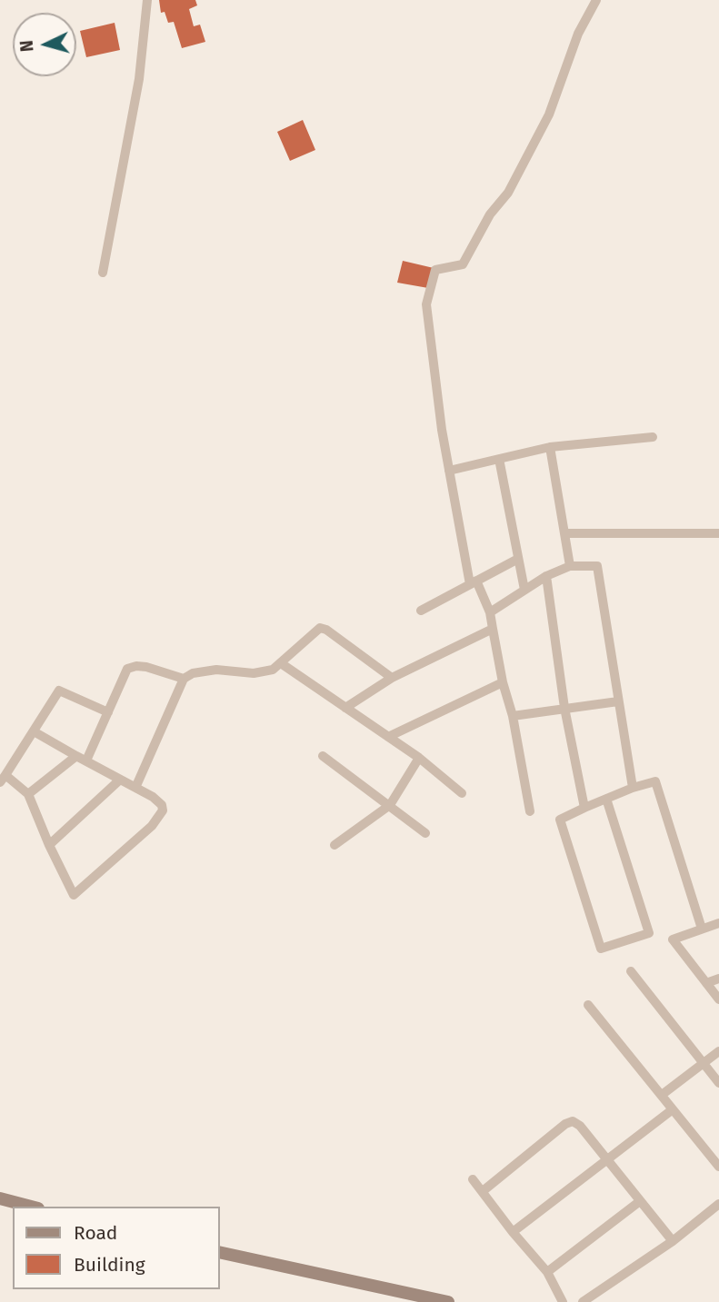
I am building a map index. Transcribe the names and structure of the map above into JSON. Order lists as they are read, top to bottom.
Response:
{
  "legend": ["Road", "Building"],
  "north": "left"
}
